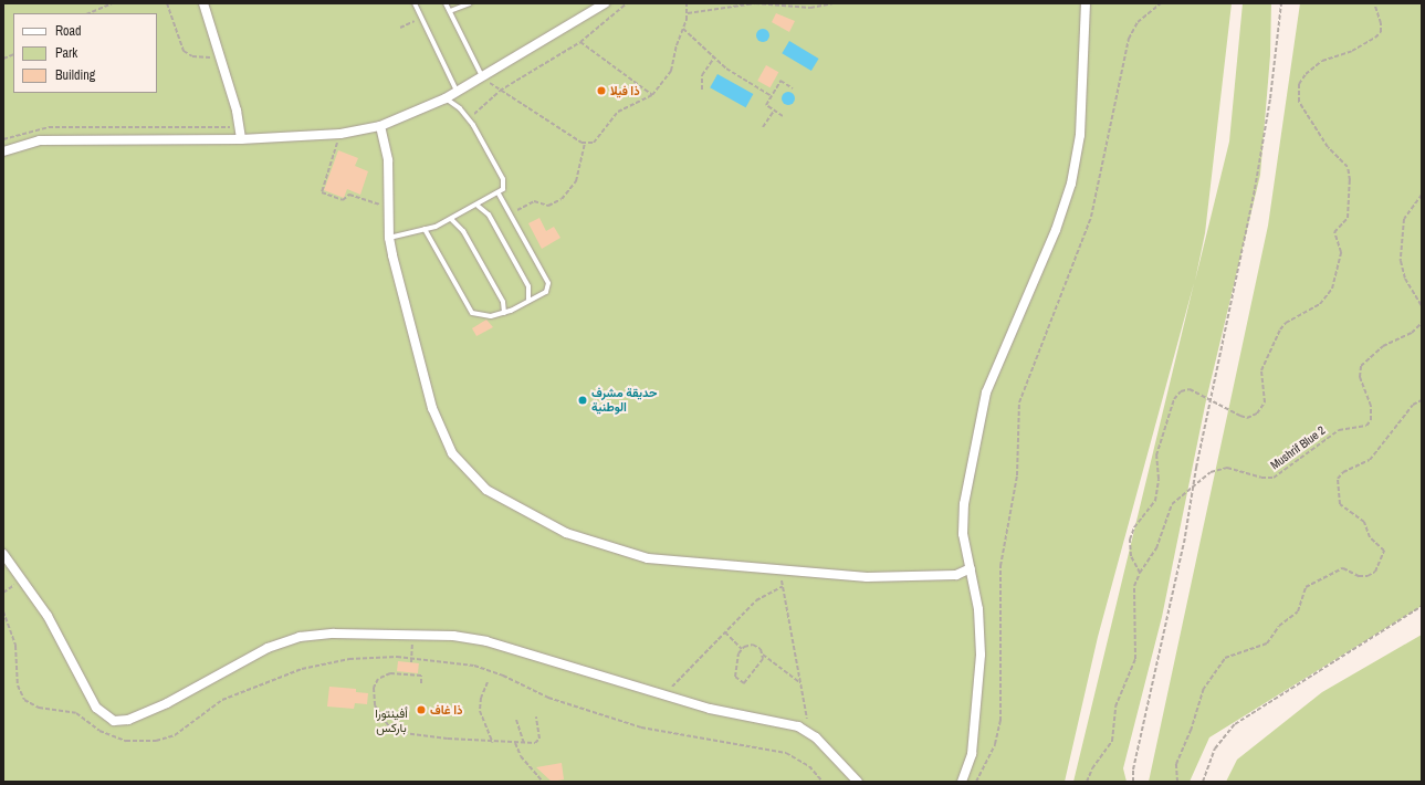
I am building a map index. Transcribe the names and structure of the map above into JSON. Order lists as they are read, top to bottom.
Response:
{
  "streets": {
    "path": ["Mushrif Blue 2"]
  },
  "parks": ["أفينتورا باركس"],
  "places": ["ذا فيلا", "حديقة مشرف الوطنية", "ذا غاف"],
  "legend": ["Road", "Park", "Building"]
}
